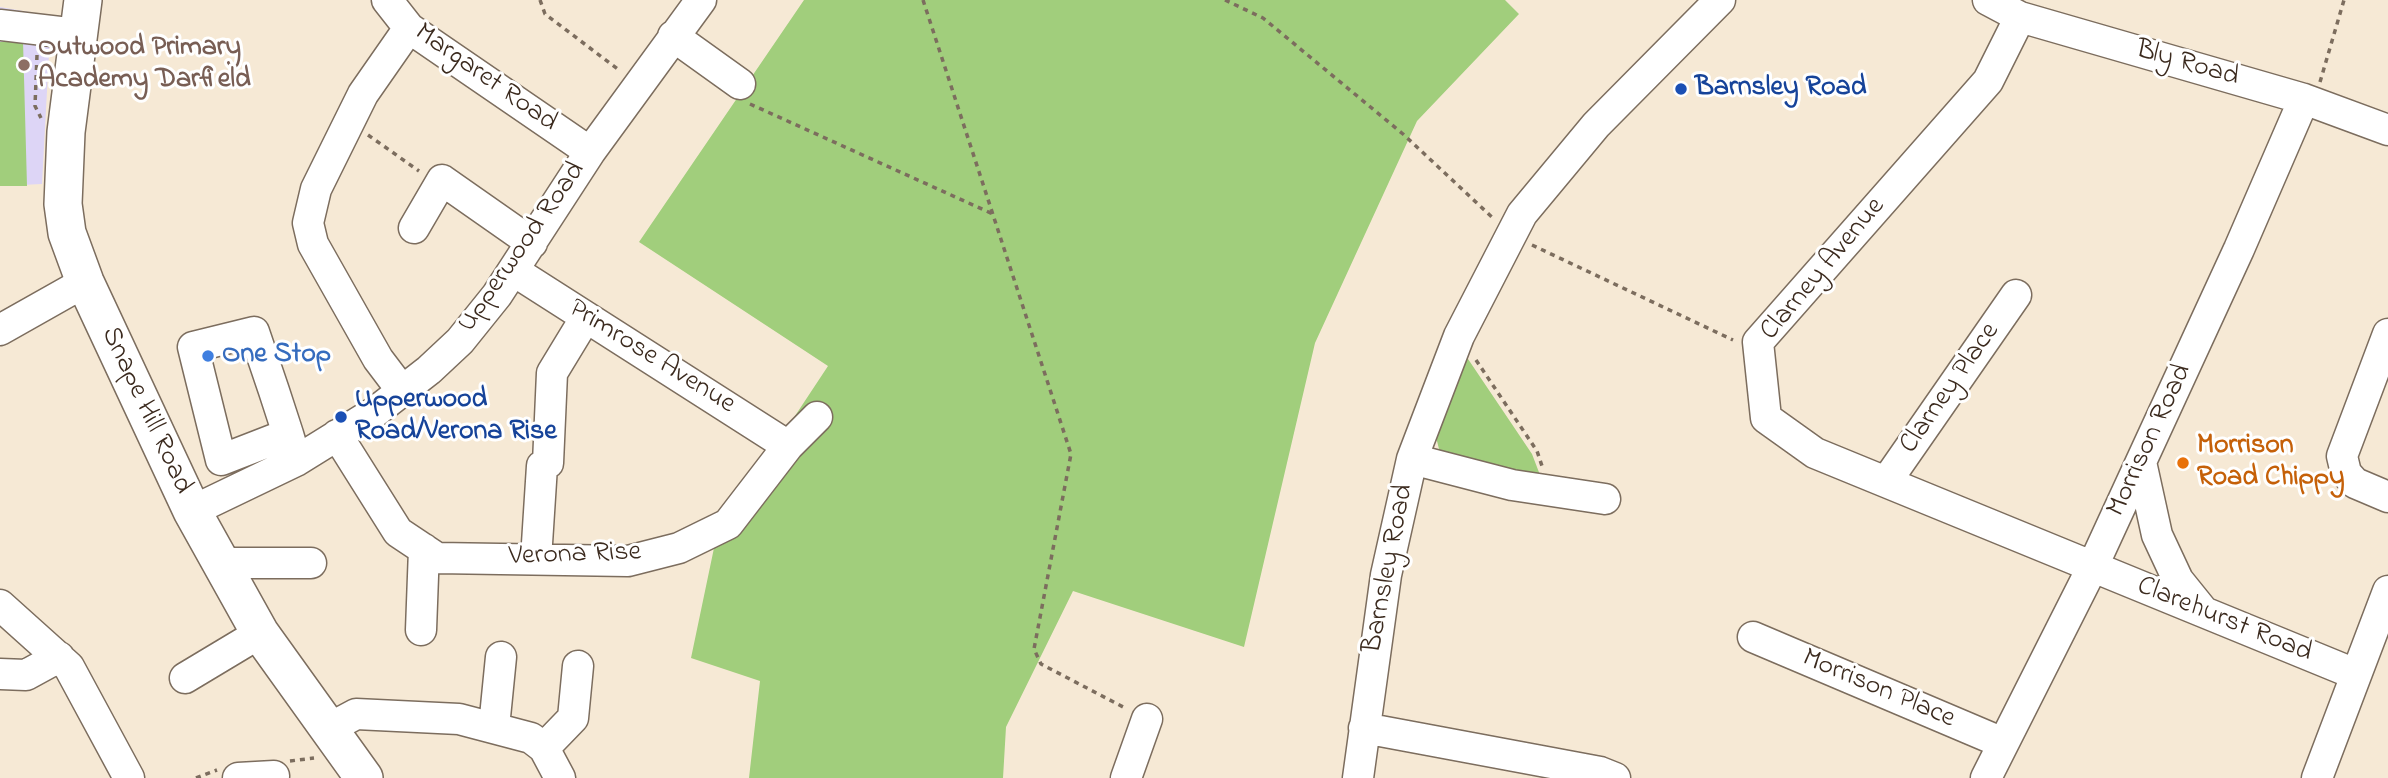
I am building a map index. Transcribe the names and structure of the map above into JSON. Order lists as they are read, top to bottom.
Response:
{
  "streets": {
    "main road": ["Snape Hill Road"],
    "street": [
      "Bly Road",
      "Margaret Road",
      "Upperwood Road",
      "Clarney Avenue",
      "Primrose Avenue",
      "Clarney Place",
      "Morrison Road",
      "Verona Rise",
      "Barnsley Road",
      "Clarehurst Road",
      "Morrison Place"
    ]
  },
  "crossings": [
    ["Bly Road", "Clarney Avenue"],
    ["Bly Road", "Morrison Road"],
    ["Margaret Road", "Upperwood Road"],
    ["Upperwood Road", "Primrose Avenue"],
    ["Upperwood Road", "Snape Hill Road"],
    ["Upperwood Road", "Verona Rise"],
    ["Clarney Avenue", "Clarney Place"],
    ["Clarney Avenue", "Morrison Road"],
    ["Clarney Avenue", "Clarehurst Road"],
    ["Primrose Avenue", "Verona Rise"],
    ["Morrison Road", "Clarehurst Road"],
    ["Morrison Road", "Morrison Place"]
  ],
  "places": [
    "Outwood Primary Academy Darfield",
    "Barnsley Road",
    "One Stop",
    "Upperwood Road/Verona Rise",
    "Morrison Road Chippy"
  ]
}
